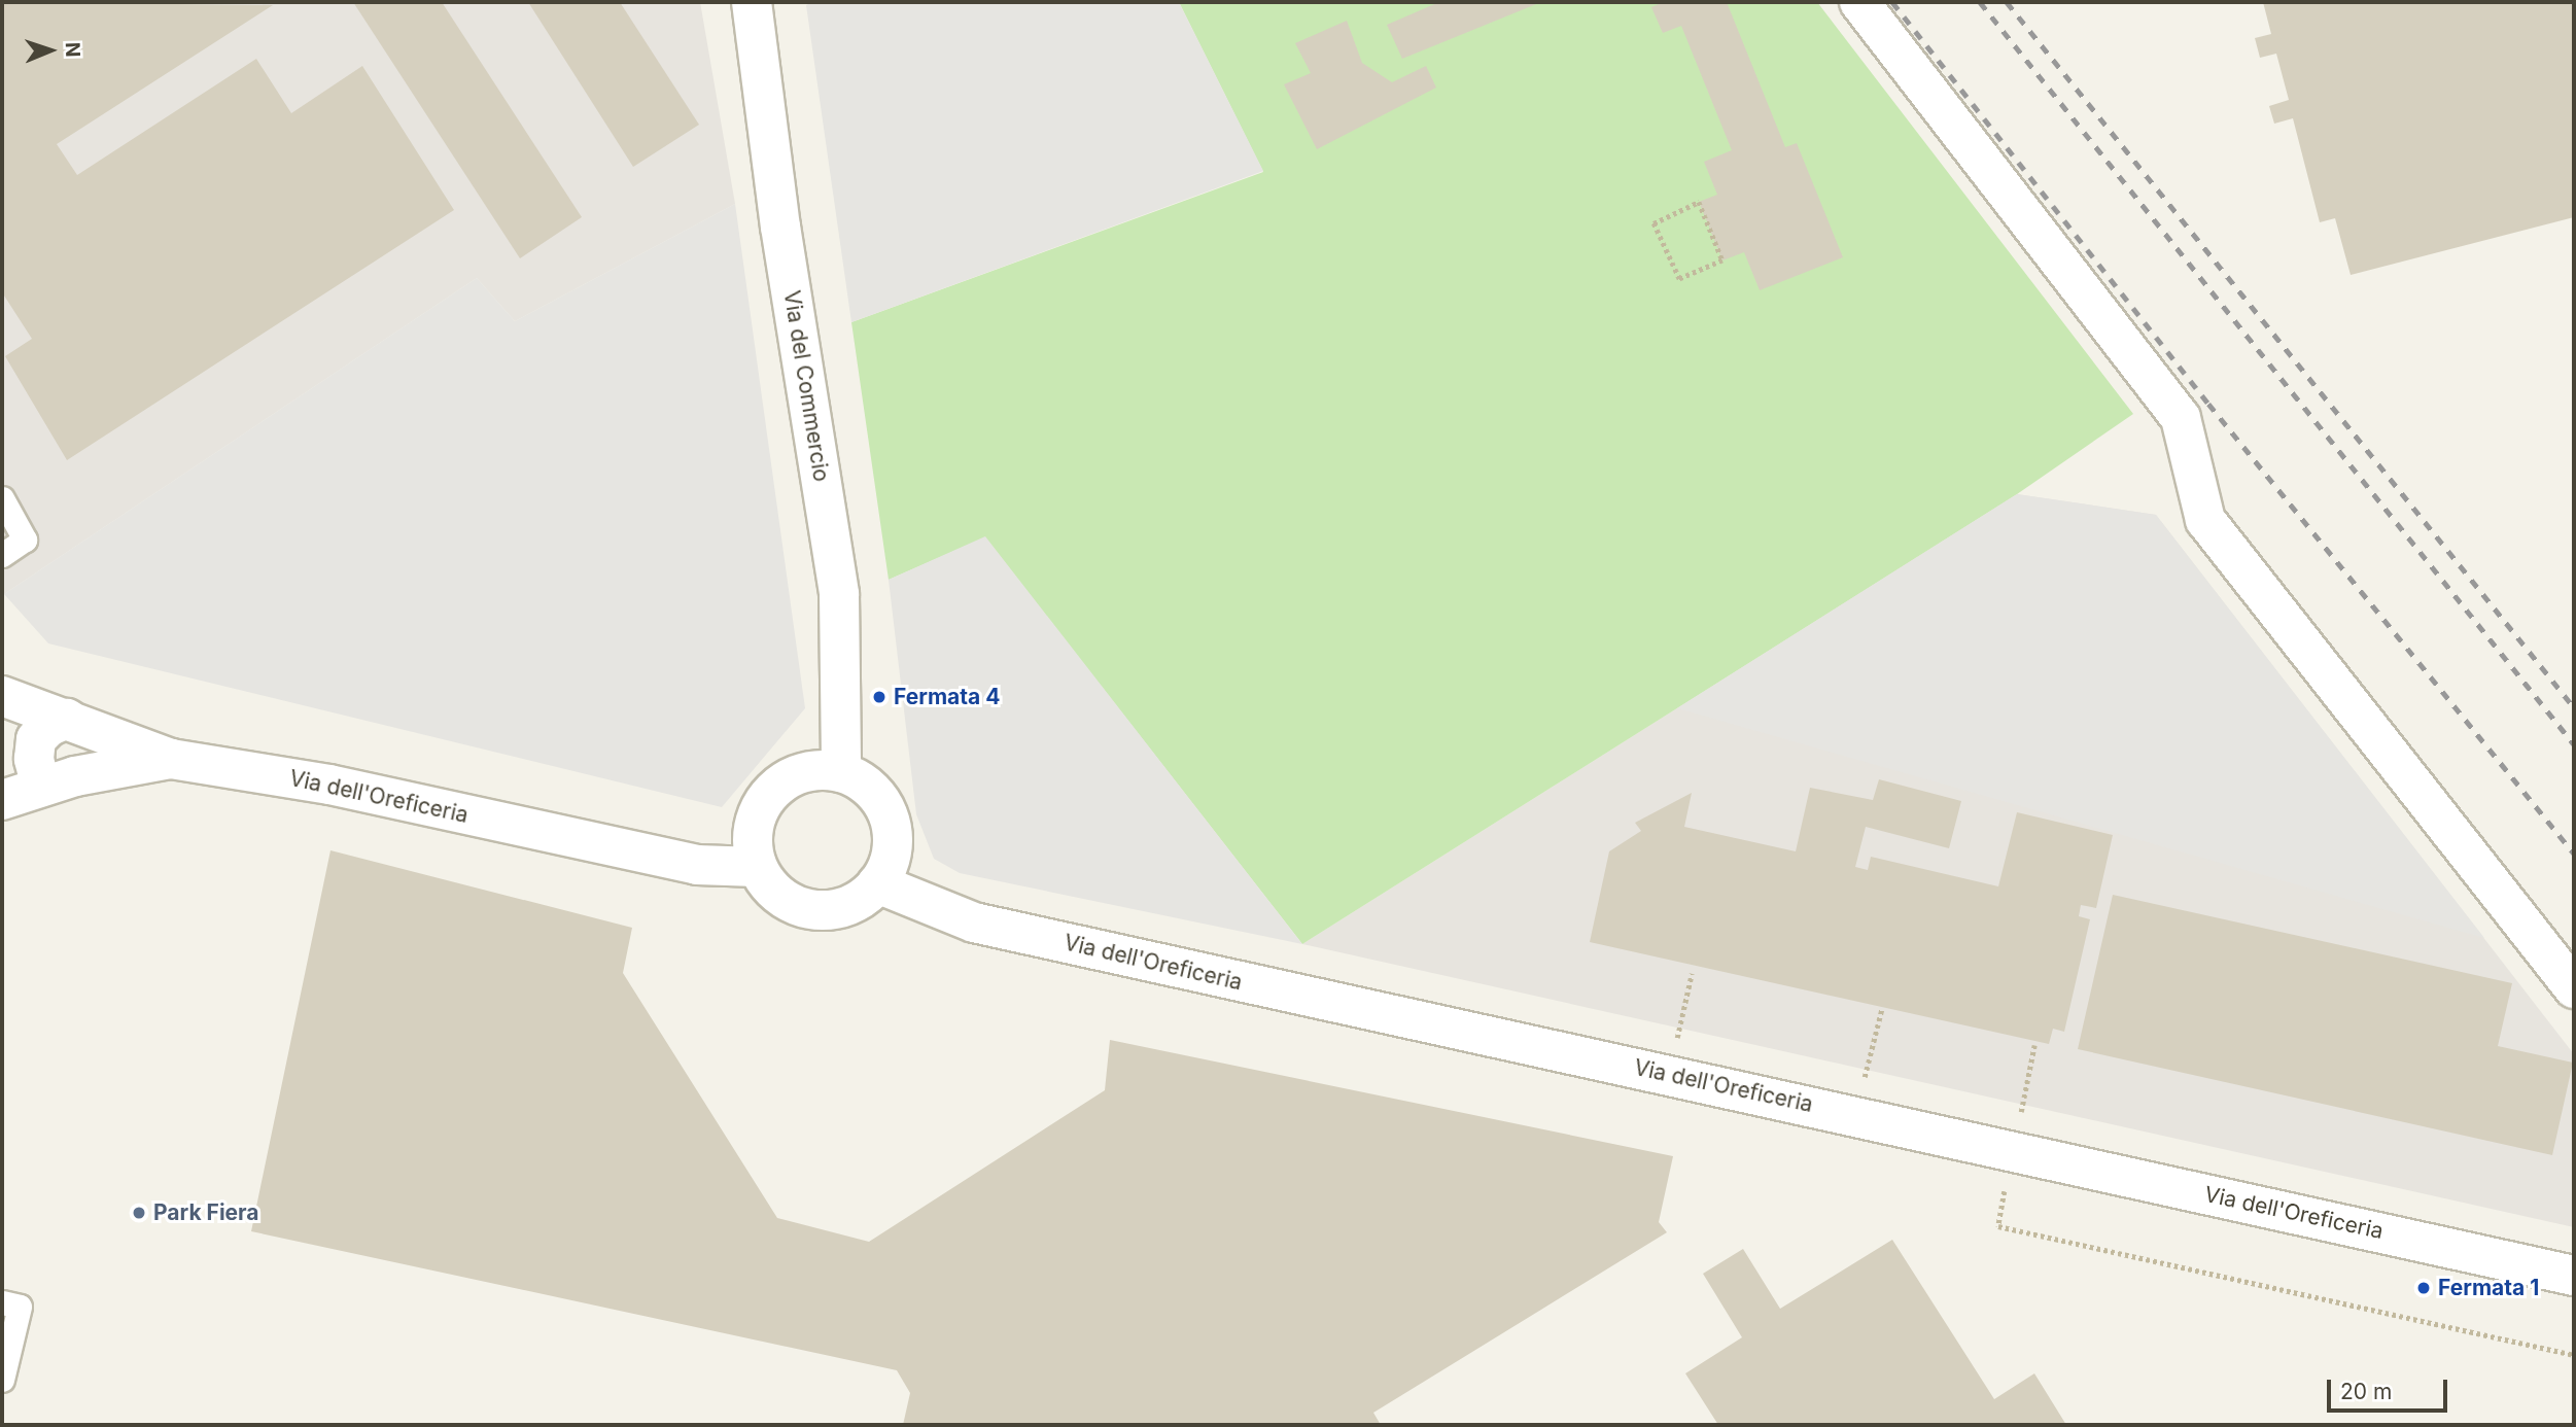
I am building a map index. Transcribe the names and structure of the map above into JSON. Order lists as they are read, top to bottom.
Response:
{
  "streets": {
    "street": ["Via del Commercio", "Via dell'Oreficeria"]
  },
  "crossings": [
    ["Via del Commercio", "Via dell'Oreficeria"]
  ],
  "places": ["Fermata 4", "Park Fiera", "Fermata 1"],
  "scale_bar": "20 m",
  "north": "right"
}
